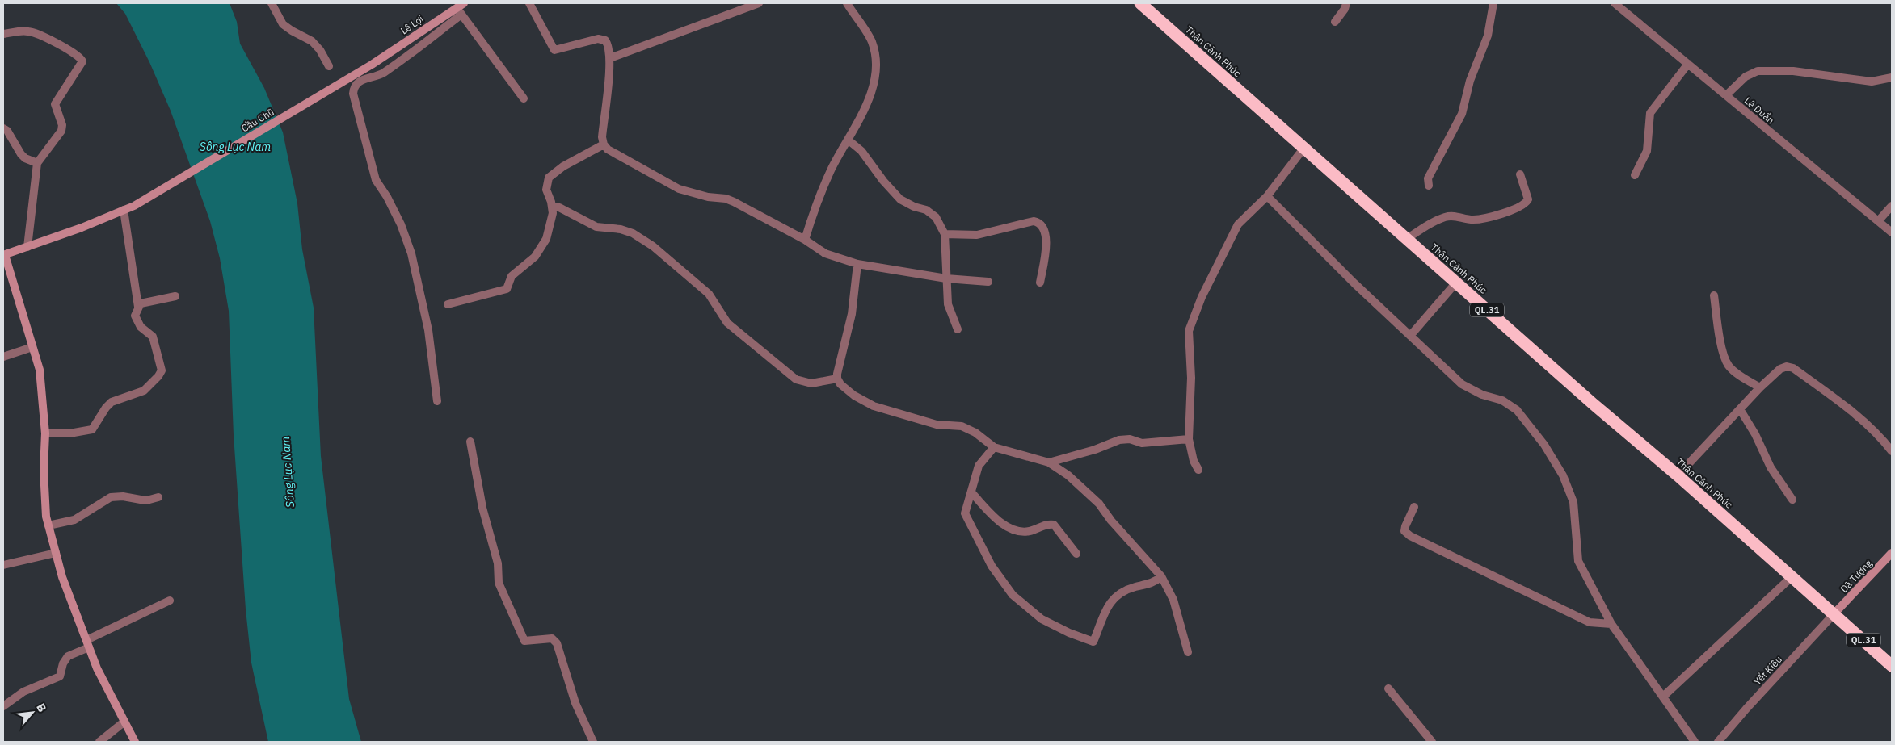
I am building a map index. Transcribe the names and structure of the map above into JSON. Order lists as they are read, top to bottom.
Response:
{
  "streets": {
    "highway": ["Thân Cảnh Phúc", "QL.31"],
    "street": [
      "Lê Lợi",
      "Lê Duẩn",
      "Cầu Chũ",
      "Dã Tượng",
      "Yết Kiêu"
    ]
  },
  "crossings": [
    ["Lê Lợi", "Cầu Chũ"],
    ["Thân Cảnh Phúc", "QL.31"],
    ["Thân Cảnh Phúc", "Dã Tượng"],
    ["Thân Cảnh Phúc", "Yết Kiêu"],
    ["QL.31", "Dã Tượng"],
    ["QL.31", "Yết Kiêu"],
    ["Dã Tượng", "Yết Kiêu"]
  ],
  "water": ["Sông Lục Nam"],
  "north": "top right"
}
